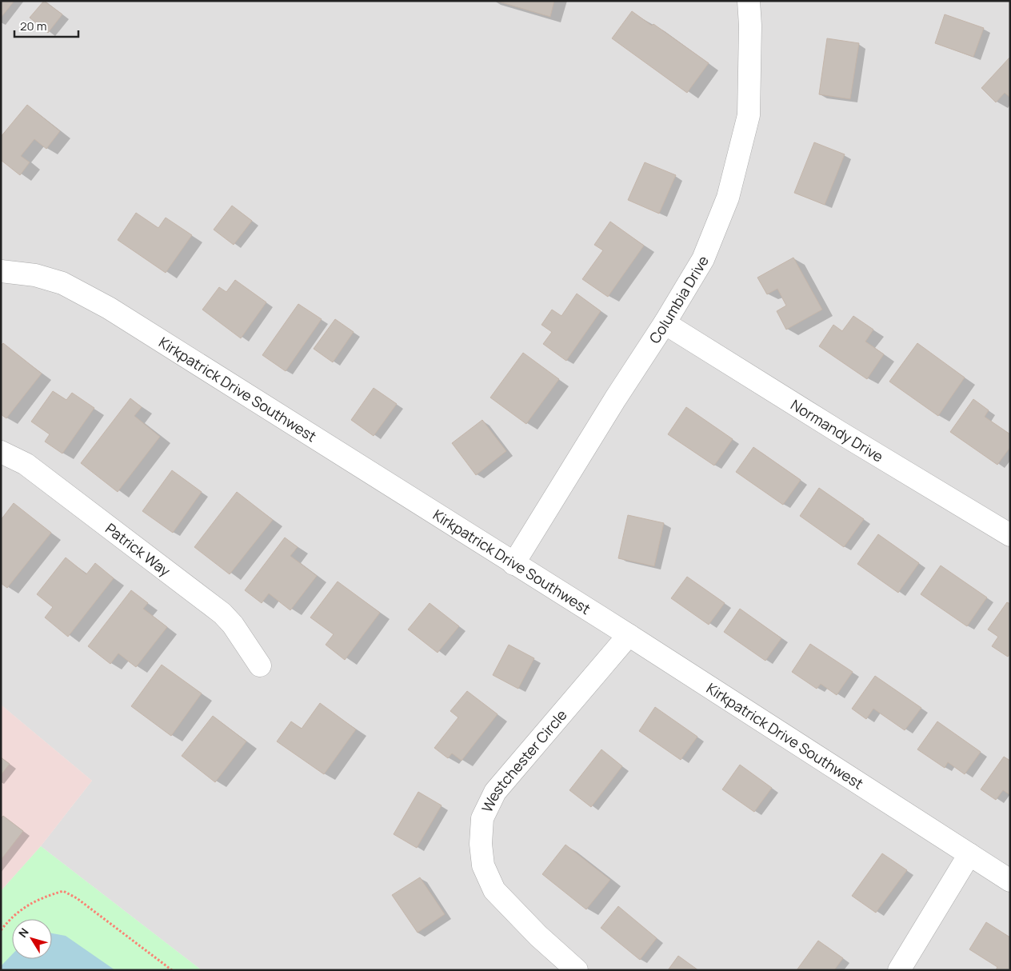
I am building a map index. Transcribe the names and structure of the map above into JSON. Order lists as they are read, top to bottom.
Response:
{
  "streets": {
    "street": [
      "Columbia Drive",
      "Kirkpatrick Drive Southwest",
      "Normandy Drive",
      "Patrick Way",
      "Westchester Circle"
    ]
  },
  "crossings": [
    ["Columbia Drive", "Kirkpatrick Drive Southwest"],
    ["Columbia Drive", "Normandy Drive"],
    ["Kirkpatrick Drive Southwest", "Westchester Circle"]
  ],
  "scale_bar": "20 m",
  "north": "top left"
}
